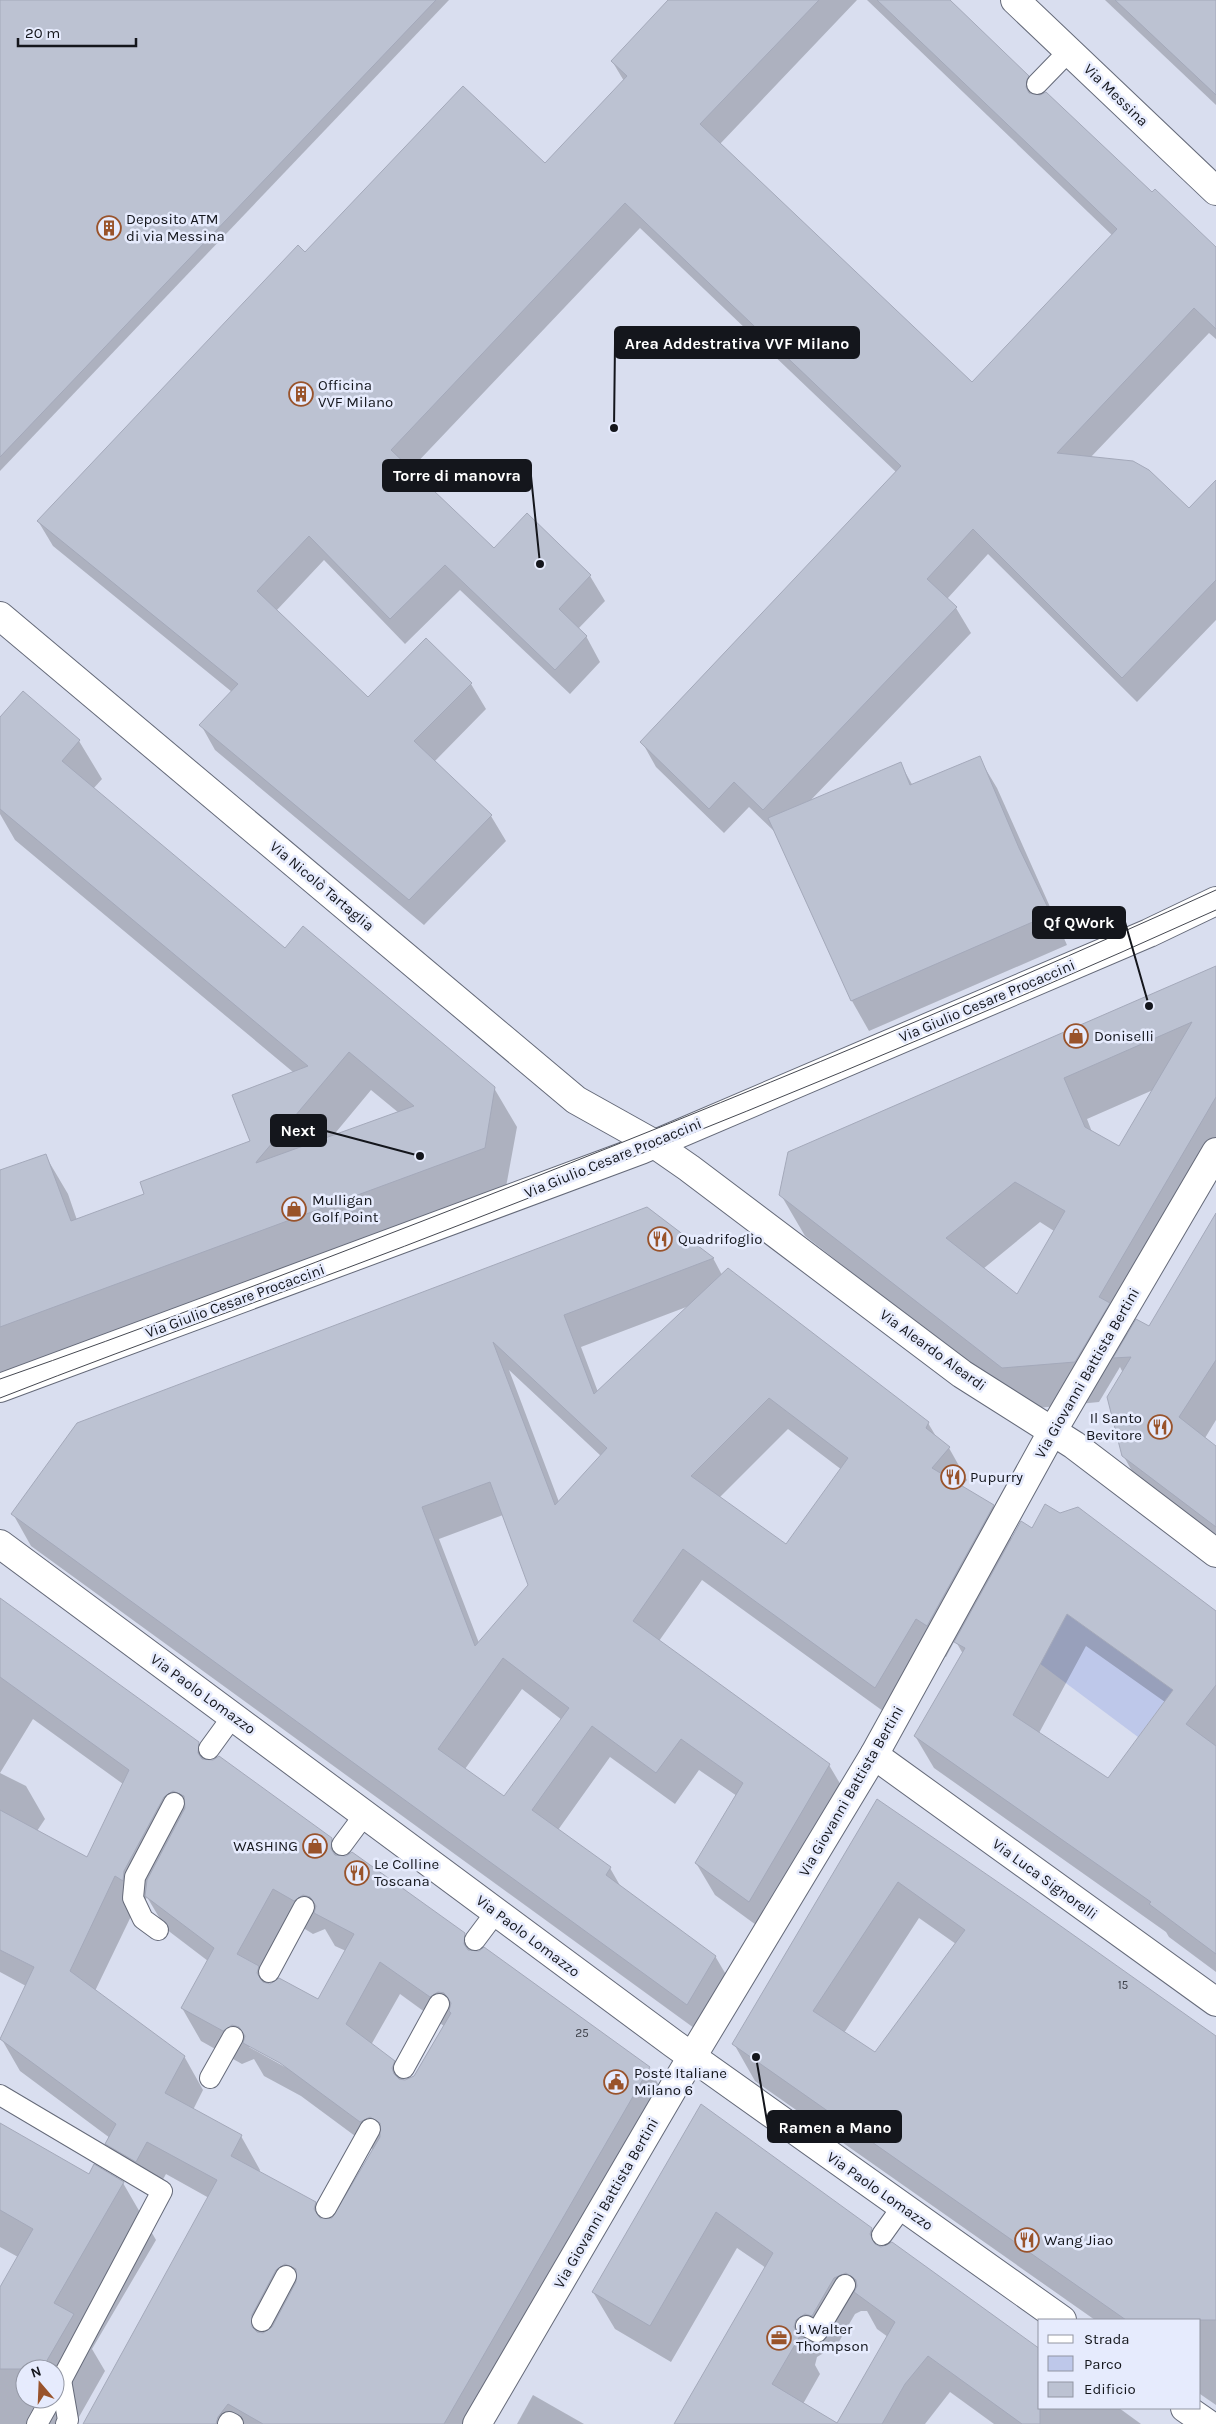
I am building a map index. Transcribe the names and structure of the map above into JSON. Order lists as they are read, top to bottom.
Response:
{
  "streets": {
    "street": [
      "Via Messina",
      "Via Nicolò Tartaglia",
      "Via Giulio Cesare Procaccini",
      "Via Aleardo Aleardi",
      "Via Giovanni Battista Bertini",
      "Via Paolo Lomazzo",
      "Via Luca Signorelli"
    ]
  },
  "crossings": [
    ["Via Nicolò Tartaglia", "Via Giulio Cesare Procaccini"],
    ["Via Nicolò Tartaglia", "Via Aleardo Aleardi"],
    ["Via Giulio Cesare Procaccini", "Via Aleardo Aleardi"],
    ["Via Aleardo Aleardi", "Via Giovanni Battista Bertini"],
    ["Via Giovanni Battista Bertini", "Via Paolo Lomazzo"],
    ["Via Giovanni Battista Bertini", "Via Luca Signorelli"]
  ],
  "places": {
    "building": ["Deposito ATM di via Messina", "Officina VVF Milano"],
    "other": [
      "Area Addestrativa VVF Milano",
      "Torre di manovra",
      "Qf QWork",
      "Next",
      "Ramen a Mano"
    ],
    "shop": ["Doniselli", "Mulligan Golf Point", "WASHING"],
    "restaurant": [
      "Quadrifoglio",
      "Il Santo Bevitore",
      "Pupurry",
      "Le Colline Toscana",
      "Wang Jiao"
    ],
    "public building": ["Poste Italiane Milano 6"],
    "office": ["J. Walter Thompson"]
  },
  "house_numbers": ["15", "25"],
  "legend": ["Strada", "Parco", "Edificio"],
  "scale_bar": "20 m",
  "north": "top"
}
